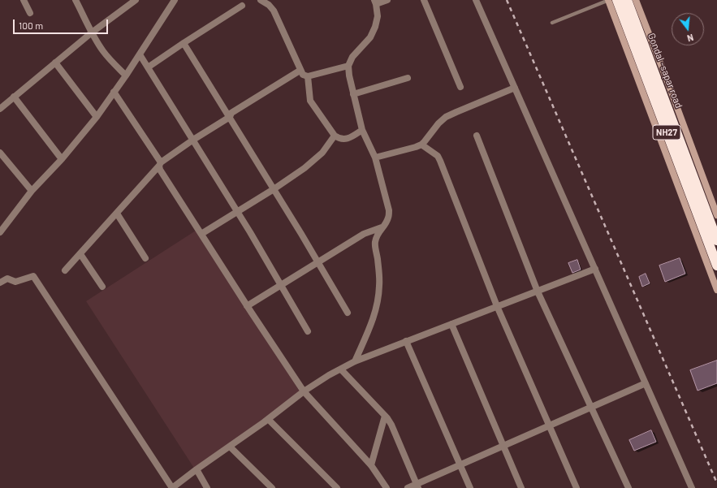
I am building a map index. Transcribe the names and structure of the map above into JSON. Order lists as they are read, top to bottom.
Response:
{
  "streets": {
    "highway": ["Gondal -sapar road", "NH27"]
  },
  "scale_bar": "100 m",
  "north": "bottom"
}
